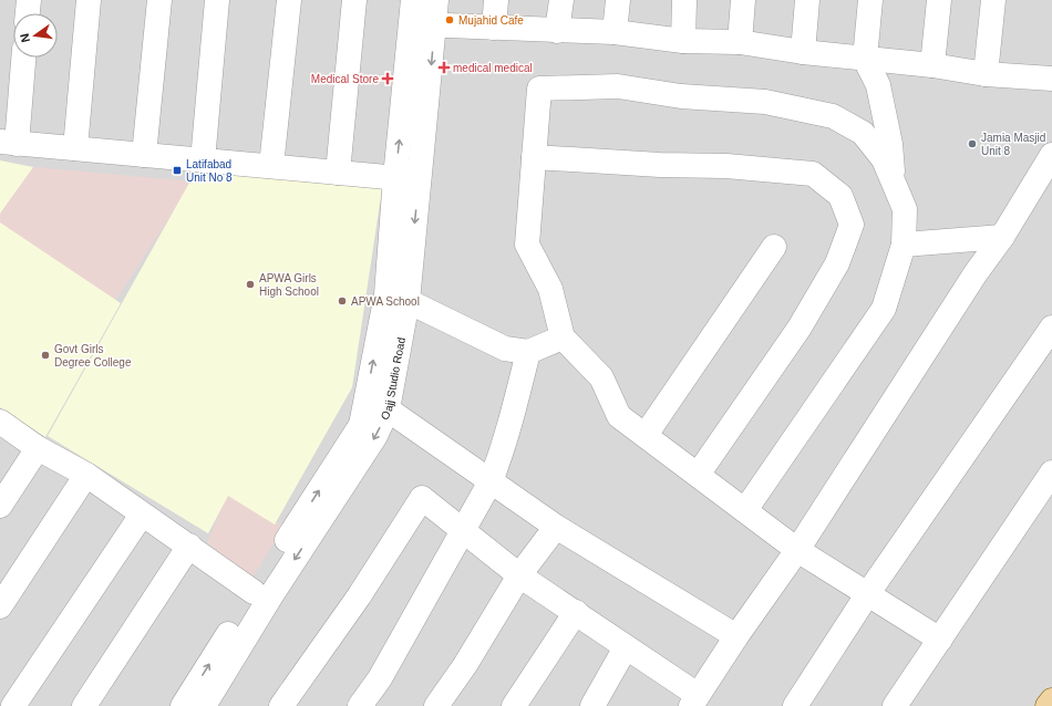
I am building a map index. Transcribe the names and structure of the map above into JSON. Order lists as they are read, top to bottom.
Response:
{
  "streets": {
    "street": ["Oajj Studio Road"]
  },
  "places": {
    "other": [
      "Mujahid Cafe",
      "Jamia Masjid Unit 8",
      "APWA Girls High School",
      "APWA School",
      "Govt Girls Degree College"
    ],
    "health": ["medical medical", "Medical Store"],
    "transit": ["Latifabad Unit No 8"]
  },
  "north": "left"
}
